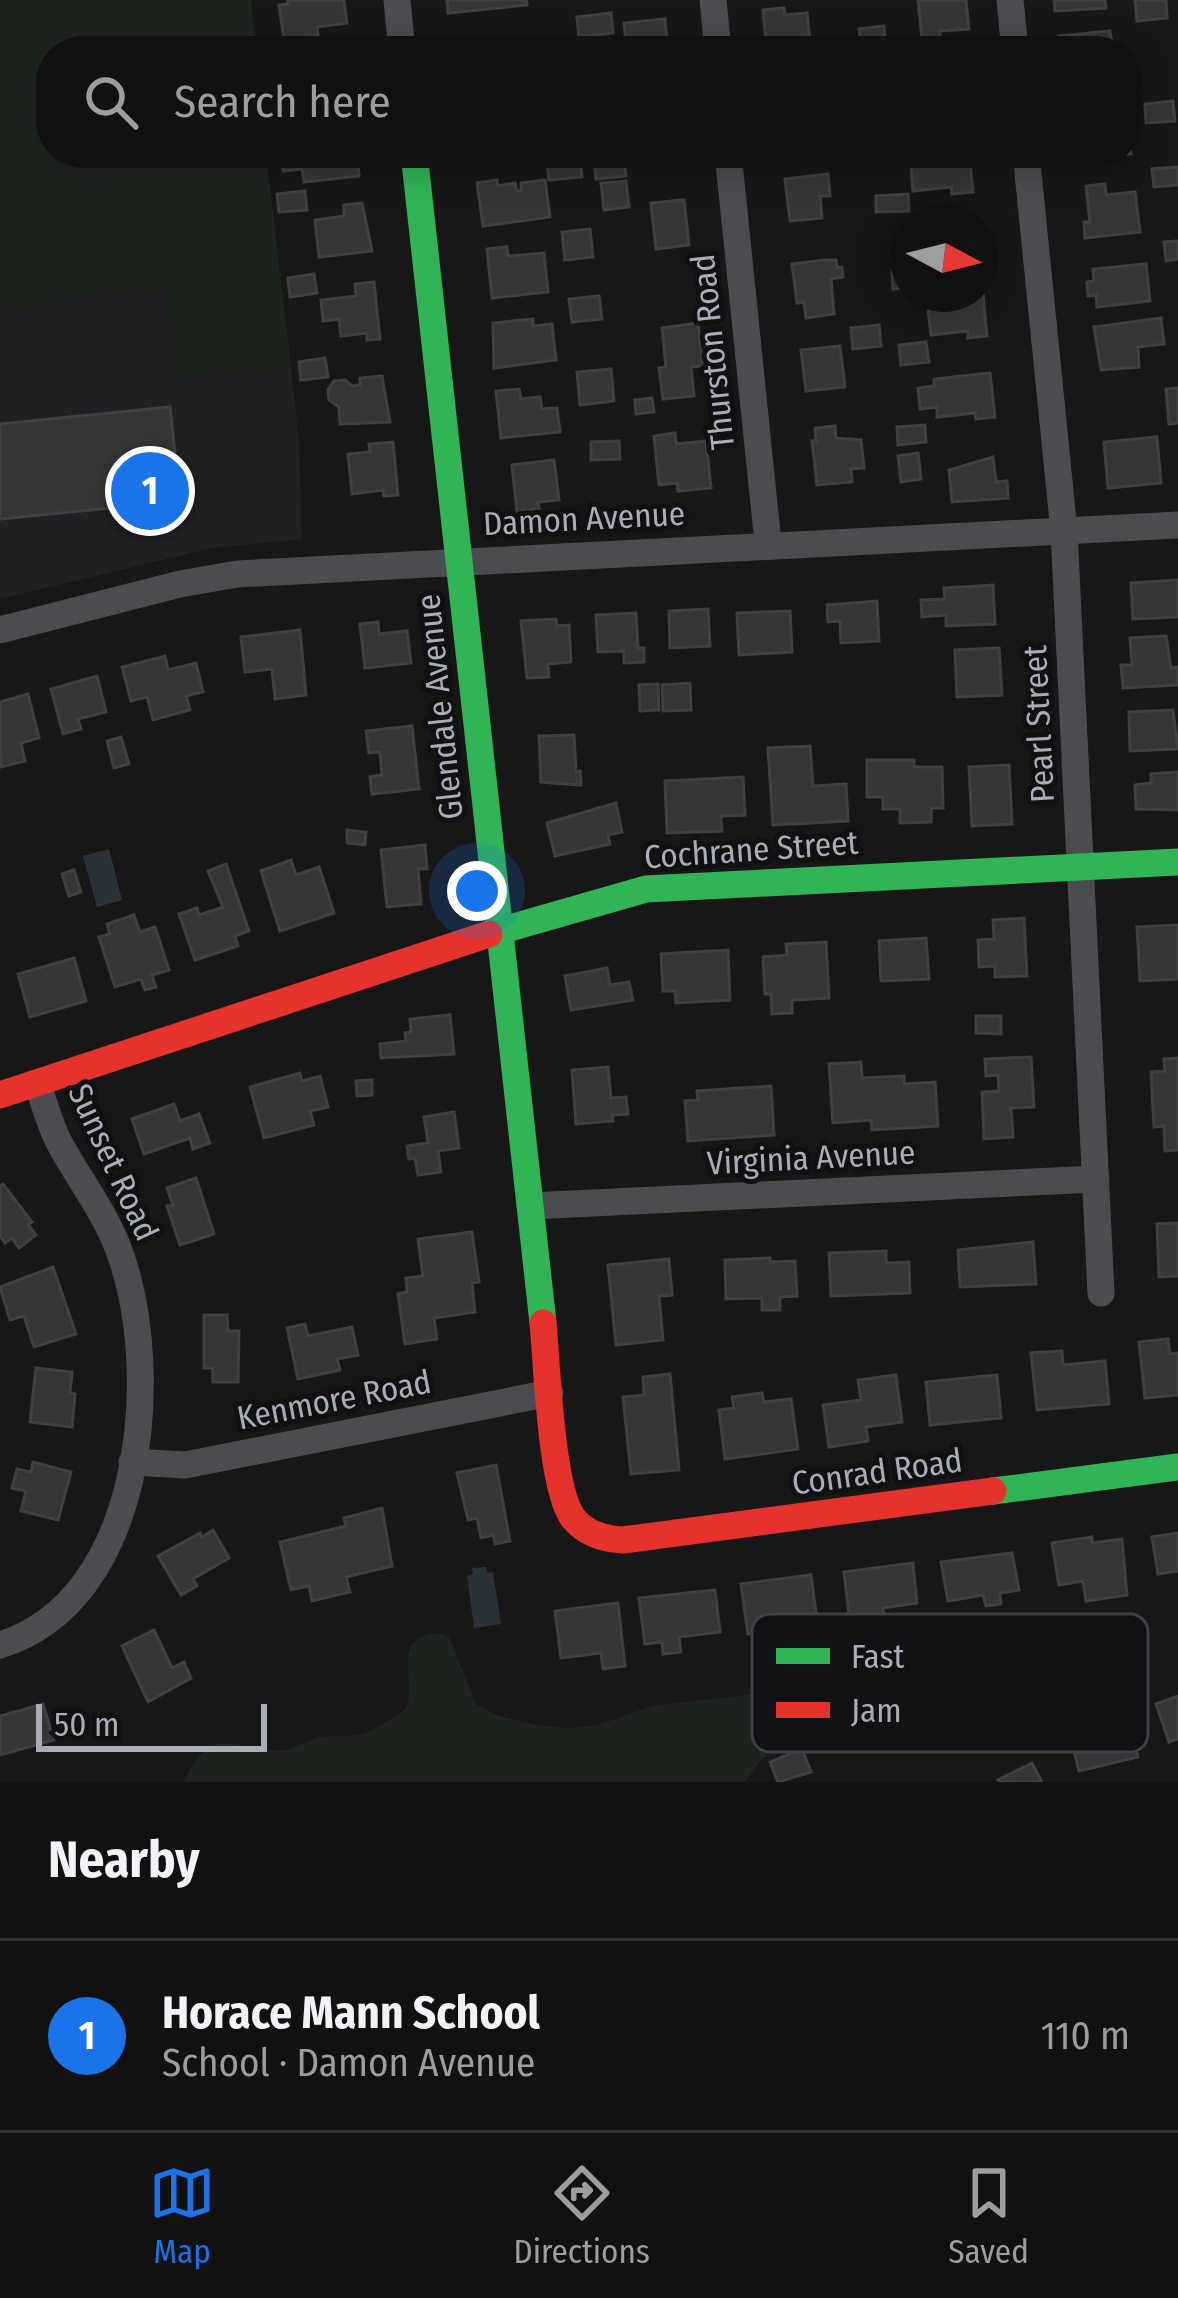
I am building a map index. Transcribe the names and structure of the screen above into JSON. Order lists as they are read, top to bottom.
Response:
{
  "streets": {
    "street": [
      "Thurston Road",
      "Damon Avenue",
      "Glendale Avenue",
      "Pearl Street",
      "Cochrane Street",
      "Virginia Avenue",
      "Sunset Road",
      "Kenmore Road",
      "Conrad Road"
    ]
  },
  "crossings": [
    ["Thurston Road", "Damon Avenue"],
    ["Damon Avenue", "Glendale Avenue"],
    ["Damon Avenue", "Pearl Street"],
    ["Glendale Avenue", "Cochrane Street"],
    ["Glendale Avenue", "Virginia Avenue"],
    ["Glendale Avenue", "Kenmore Road"],
    ["Glendale Avenue", "Conrad Road"],
    ["Pearl Street", "Cochrane Street"],
    ["Pearl Street", "Virginia Avenue"],
    ["Cochrane Street", "Sunset Road"],
    ["Sunset Road", "Kenmore Road"]
  ],
  "legend": ["Fast", "Jam"],
  "scale_bar": "50 m",
  "north": "right",
  "page": {
    "search": "Search here",
    "pins": "1",
    "scale": "50 m",
    "heading": "Nearby",
    "list": [
      {
        "mark": "1",
        "name": "Horace Mann School",
        "note": "School · Damon Avenue",
        "value": "110 m"
      }
    ],
    "nav": ["Map", "Directions", "Saved"]
  }
}
